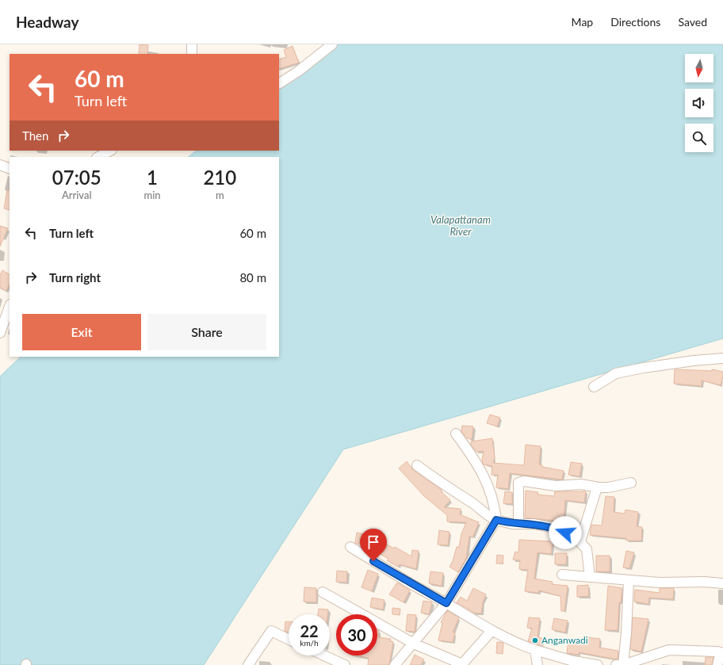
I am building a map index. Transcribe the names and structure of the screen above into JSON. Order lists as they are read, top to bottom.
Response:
{
  "water": ["Valapattanam River"],
  "places": ["Anganwadi"],
  "north": "bottom",
  "page": {
    "header": "Headway",
    "nav": ["Map", "Directions", "Saved"],
    "turn": ["60 m", "Turn left"],
    "then": "Then",
    "eta": [
      "07:05",
      "Arrival",
      "1",
      "min",
      "210",
      "m"
    ],
    "list": [
      {
        "name": "Turn left",
        "value": "60 m"
      },
      {
        "name": "Turn right",
        "value": "80 m"
      }
    ],
    "buttons": ["Exit", "Share"],
    "speed": "22 km/h",
    "limit": "30"
  }
}
